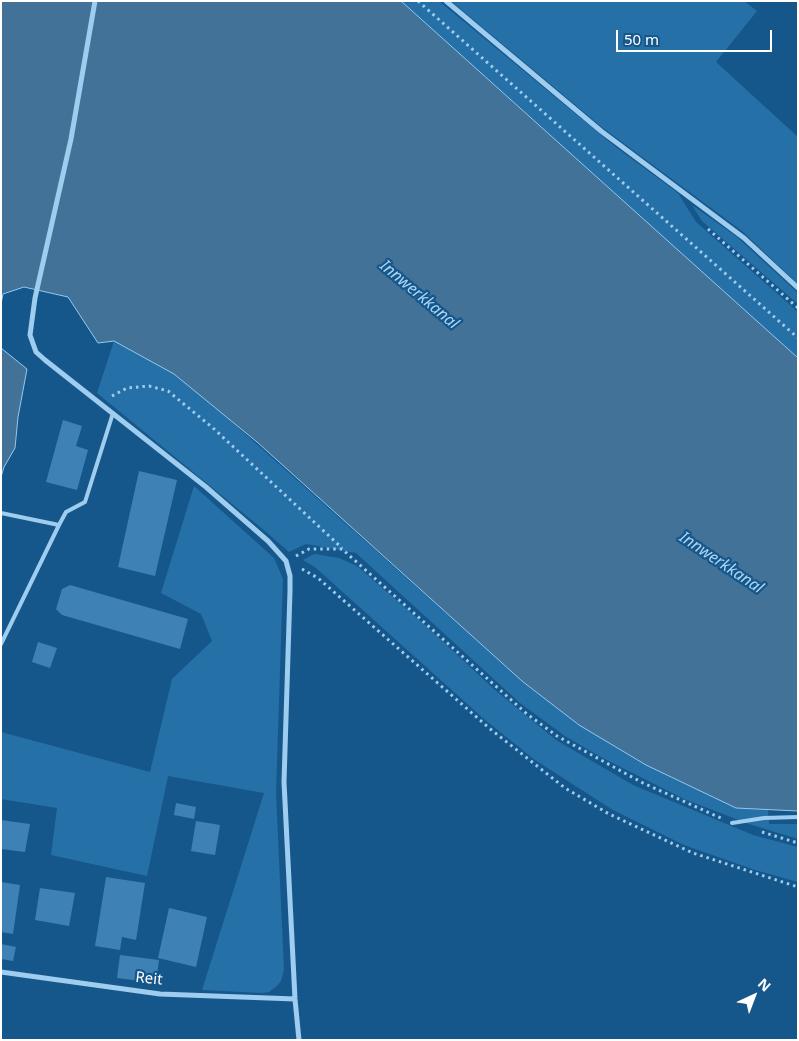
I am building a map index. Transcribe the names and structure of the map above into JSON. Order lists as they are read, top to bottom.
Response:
{
  "streets": {
    "street": ["Reit"]
  },
  "water": ["Innwerkkanal"],
  "scale_bar": "50 m",
  "north": "top right"
}
